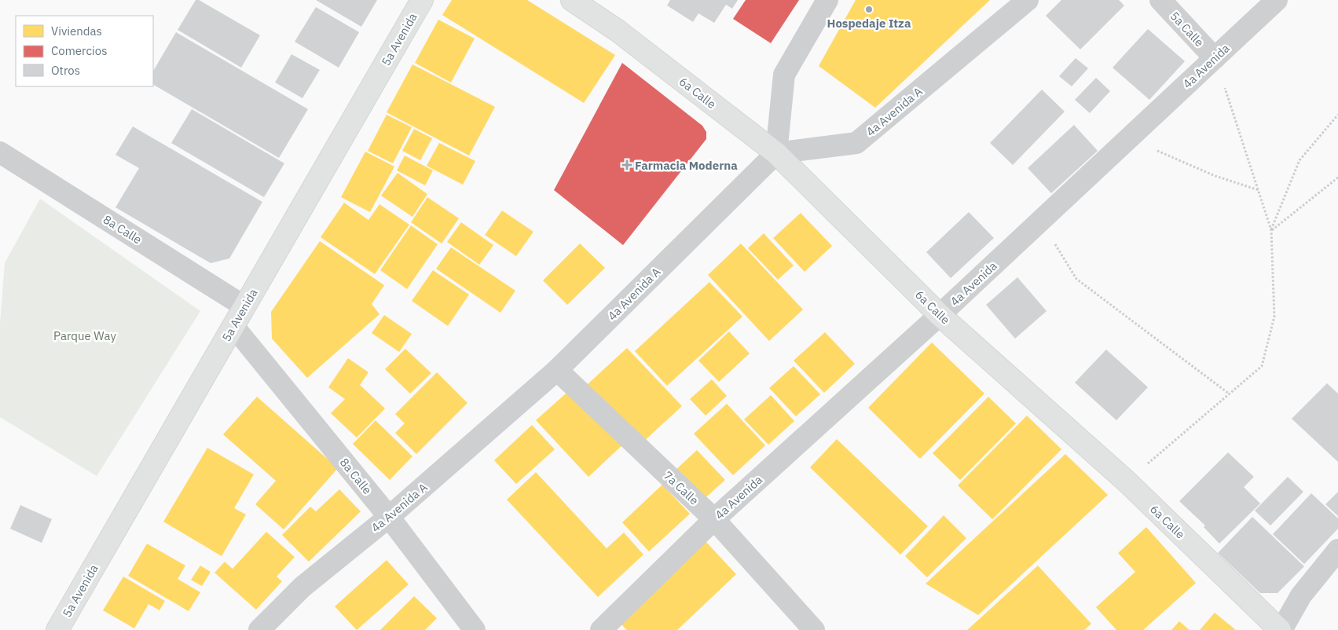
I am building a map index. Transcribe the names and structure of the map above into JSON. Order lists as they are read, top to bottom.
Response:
{
  "streets": {
    "main road": ["5a Avenida", "6a Calle"],
    "street": [
      "5a Calle",
      "4a Avenida",
      "4a Avenida A",
      "8a Calle",
      "7a Calle"
    ]
  },
  "crossings": [
    ["5a Calle", "4a Avenida"],
    ["5a Avenida", "8a Calle"],
    ["4a Avenida", "6a Calle"],
    ["4a Avenida", "7a Calle"],
    ["6a Calle", "4a Avenida A"],
    ["4a Avenida A", "8a Calle"],
    ["4a Avenida A", "7a Calle"]
  ],
  "parks": ["Parque Way"],
  "places": {
    "other": ["Hospedaje Itza"],
    "health": ["Farmacia Moderna"]
  },
  "legend": ["Viviendas", "Comercios", "Otros"]
}
